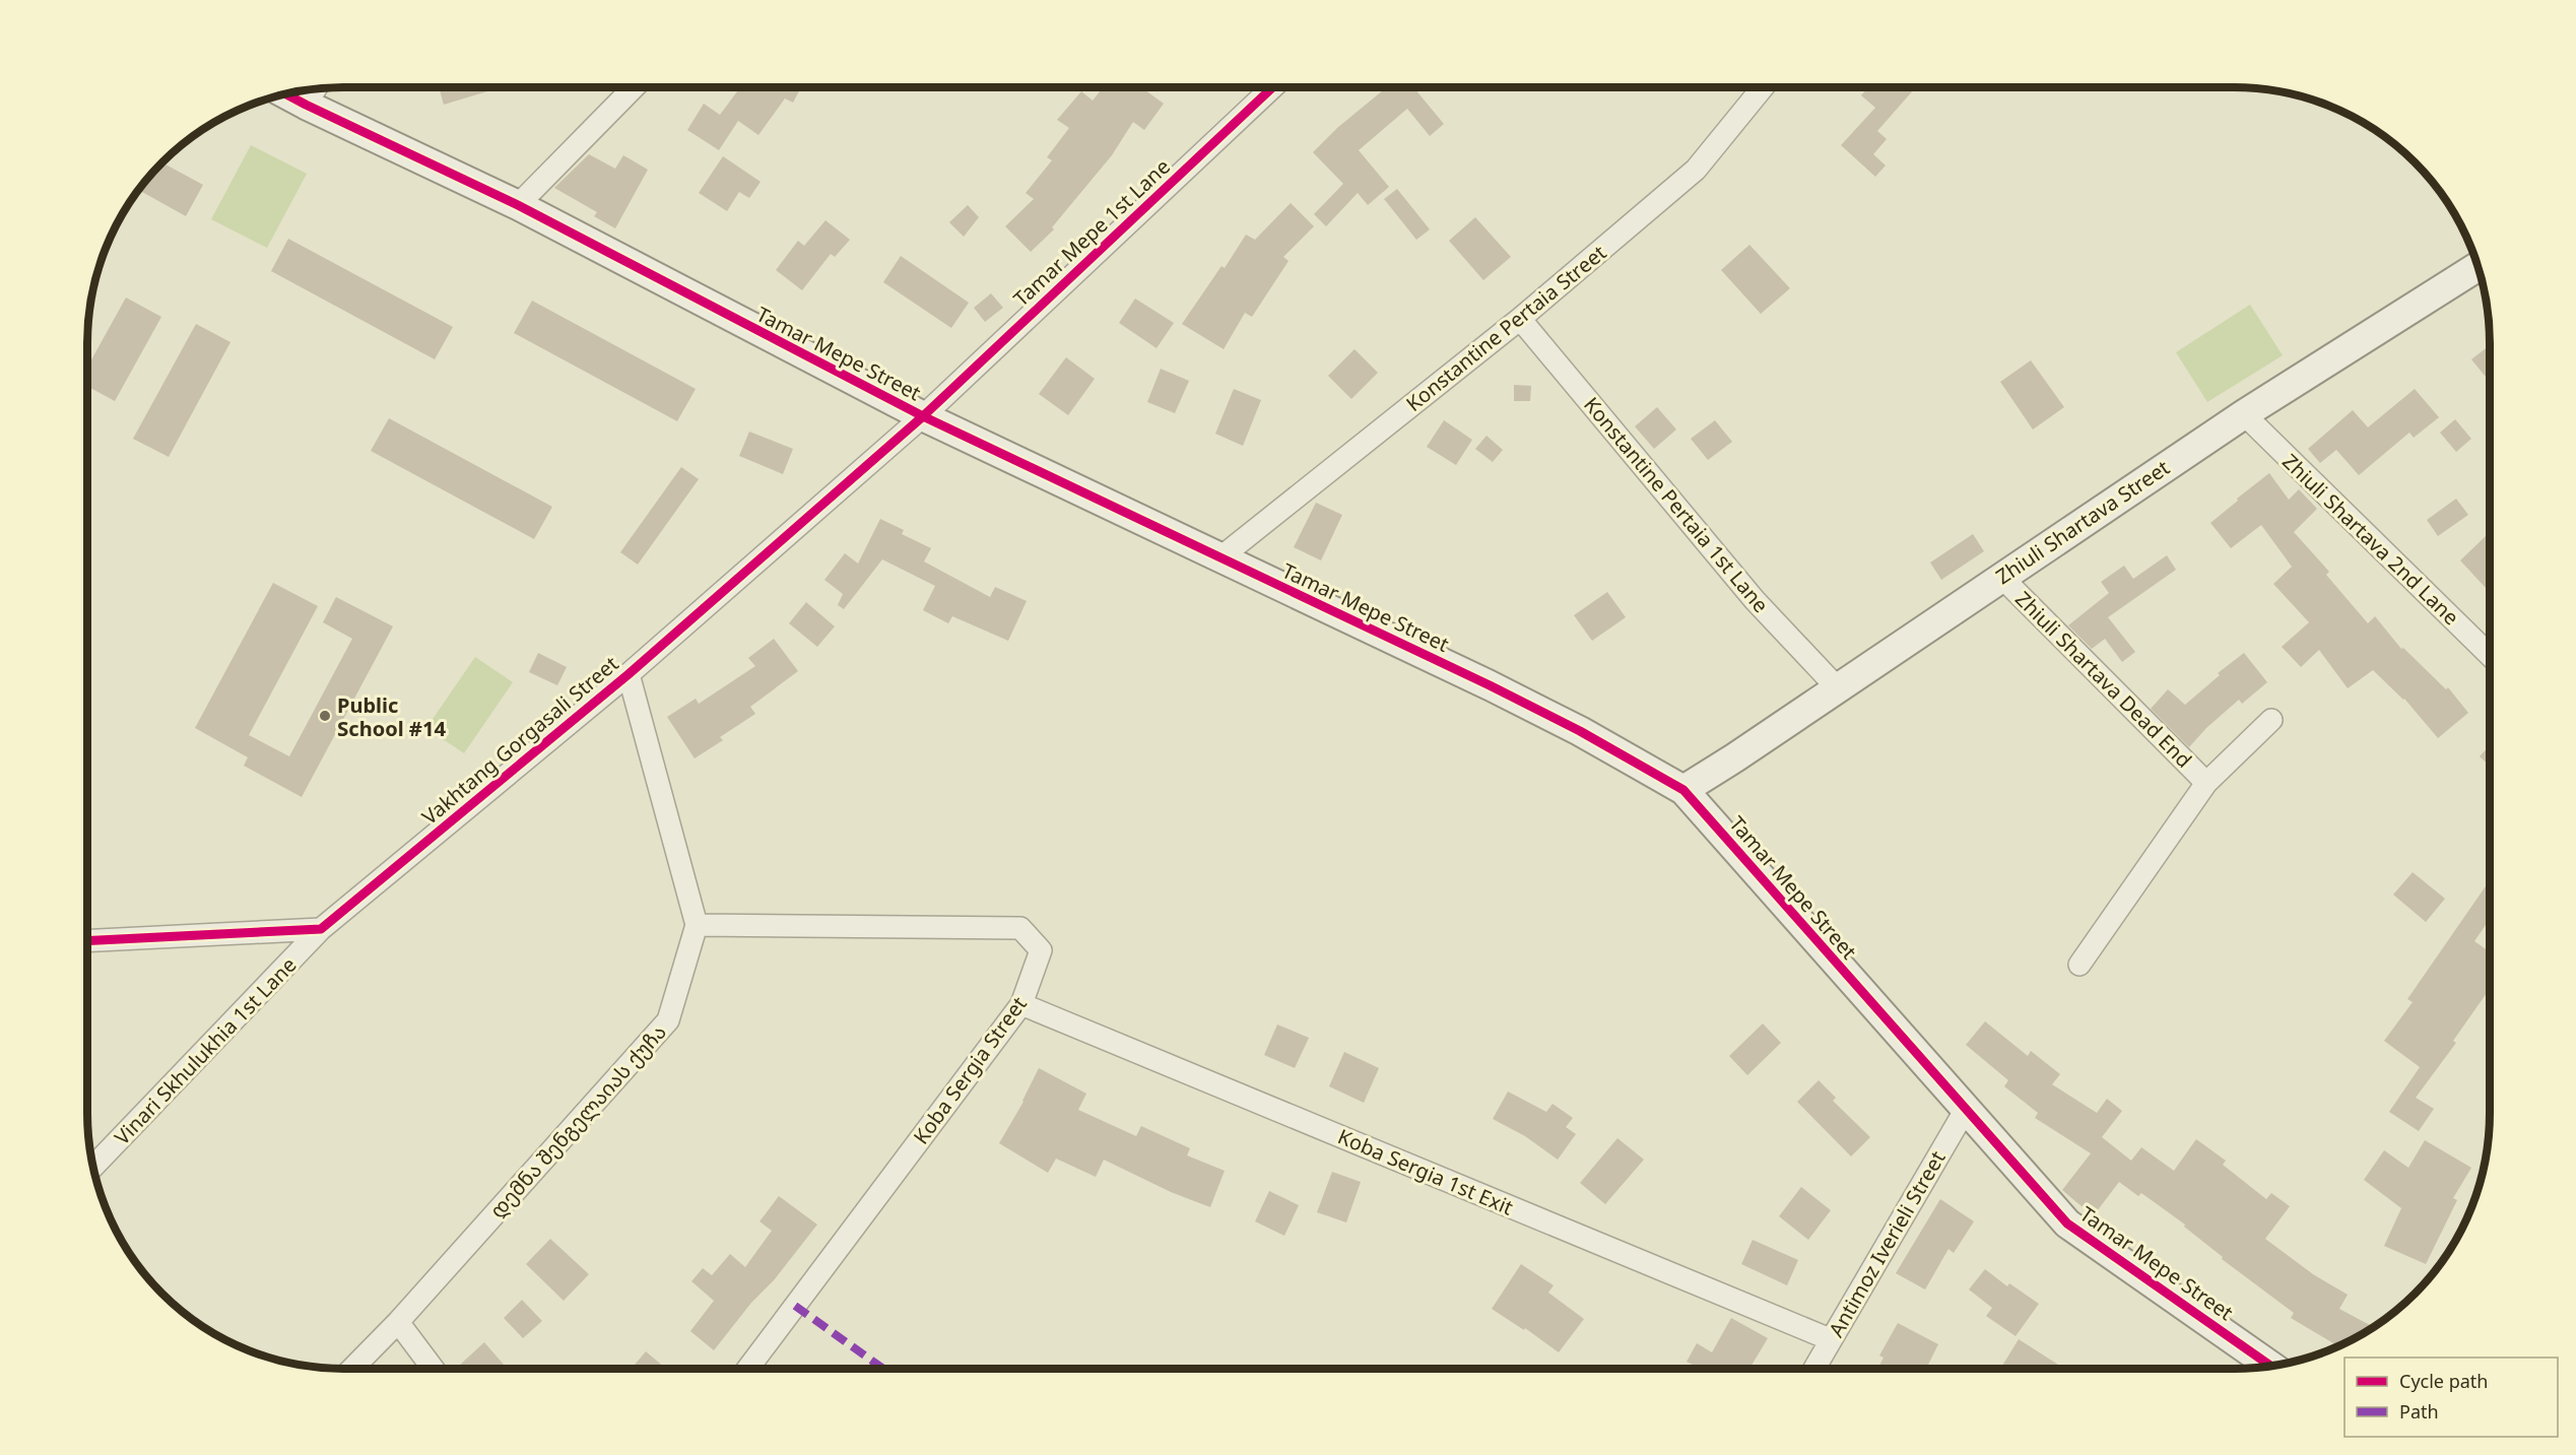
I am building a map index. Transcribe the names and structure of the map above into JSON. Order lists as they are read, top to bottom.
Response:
{
  "streets": {
    "street": [
      "Tamar Mepe 1st Lane",
      "Konstantine Pertaia Street",
      "Tamar Mepe Street",
      "Konstantine Pertaia 1st Lane",
      "Zhiuli Shartava Street",
      "Zhiuli Shartava 2nd Lane",
      "Zhiuli Shartava Dead End",
      "Vakhtang Gorgasali Street",
      "Vinari Skhulukhia 1st Lane",
      "Koba Sergia Street",
      "დემნა შენგელაიას ქუჩა",
      "Koba Sergia 1st Exit",
      "Antimoz Iverieli Street"
    ]
  },
  "crossings": [
    ["Tamar Mepe 1st Lane", "Tamar Mepe Street"],
    ["Tamar Mepe 1st Lane", "Vakhtang Gorgasali Street"],
    ["Konstantine Pertaia Street", "Tamar Mepe Street"],
    ["Konstantine Pertaia Street", "Konstantine Pertaia 1st Lane"],
    ["Tamar Mepe Street", "Zhiuli Shartava Street"],
    ["Tamar Mepe Street", "Vakhtang Gorgasali Street"],
    ["Tamar Mepe Street", "Antimoz Iverieli Street"],
    ["Konstantine Pertaia 1st Lane", "Zhiuli Shartava Street"],
    ["Zhiuli Shartava Street", "Zhiuli Shartava 2nd Lane"],
    ["Zhiuli Shartava Street", "Zhiuli Shartava Dead End"],
    ["Vakhtang Gorgasali Street", "Vinari Skhulukhia 1st Lane"],
    ["Koba Sergia Street", "დემნა შენგელაიას ქუჩა"],
    ["Koba Sergia Street", "Koba Sergia 1st Exit"],
    ["Koba Sergia 1st Exit", "Antimoz Iverieli Street"]
  ],
  "places": ["Public School #14"],
  "legend": ["Cycle path", "Path"]
}
